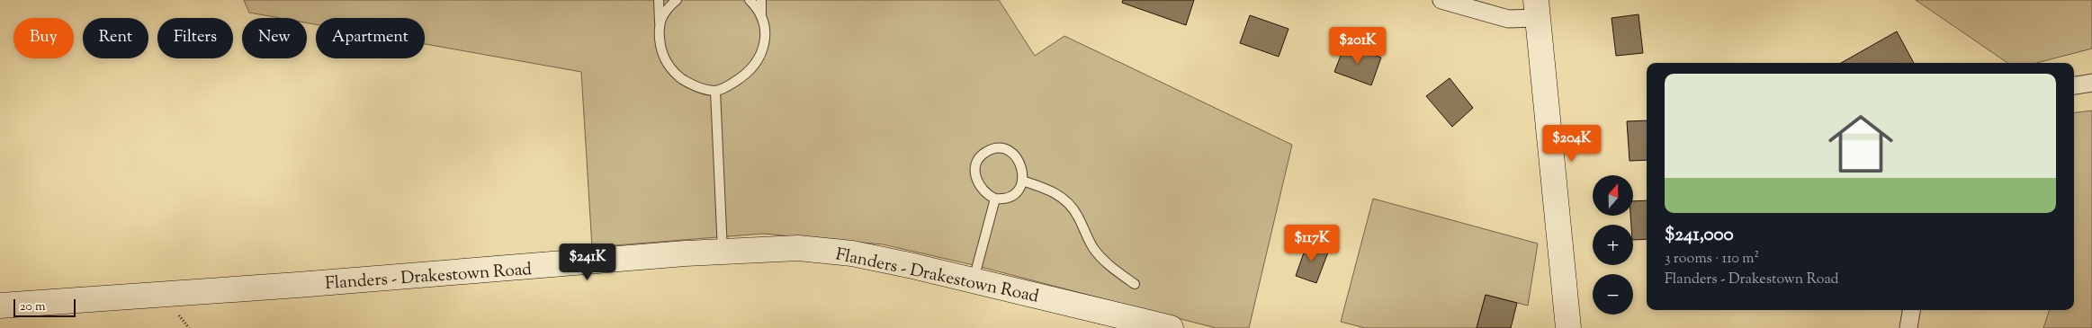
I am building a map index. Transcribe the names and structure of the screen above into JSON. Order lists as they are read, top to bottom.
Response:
{
  "streets": {
    "street": ["Flanders - Drakestown Road"]
  },
  "scale_bar": "20 m",
  "north": "top",
  "page": {
    "chip": [
      "Buy",
      "Rent",
      "Filters",
      "New",
      "Apartment"
    ],
    "price": [
      "$201K",
      "$204K",
      "$117K",
      "$241K"
    ],
    "list": [
      {
        "name": "$241,000",
        "note": "3 rooms · 110 m² · Flanders - Drakestown Road"
      }
    ],
    "map_buttons": ["+", "−"],
    "scale": "20 m"
  }
}
